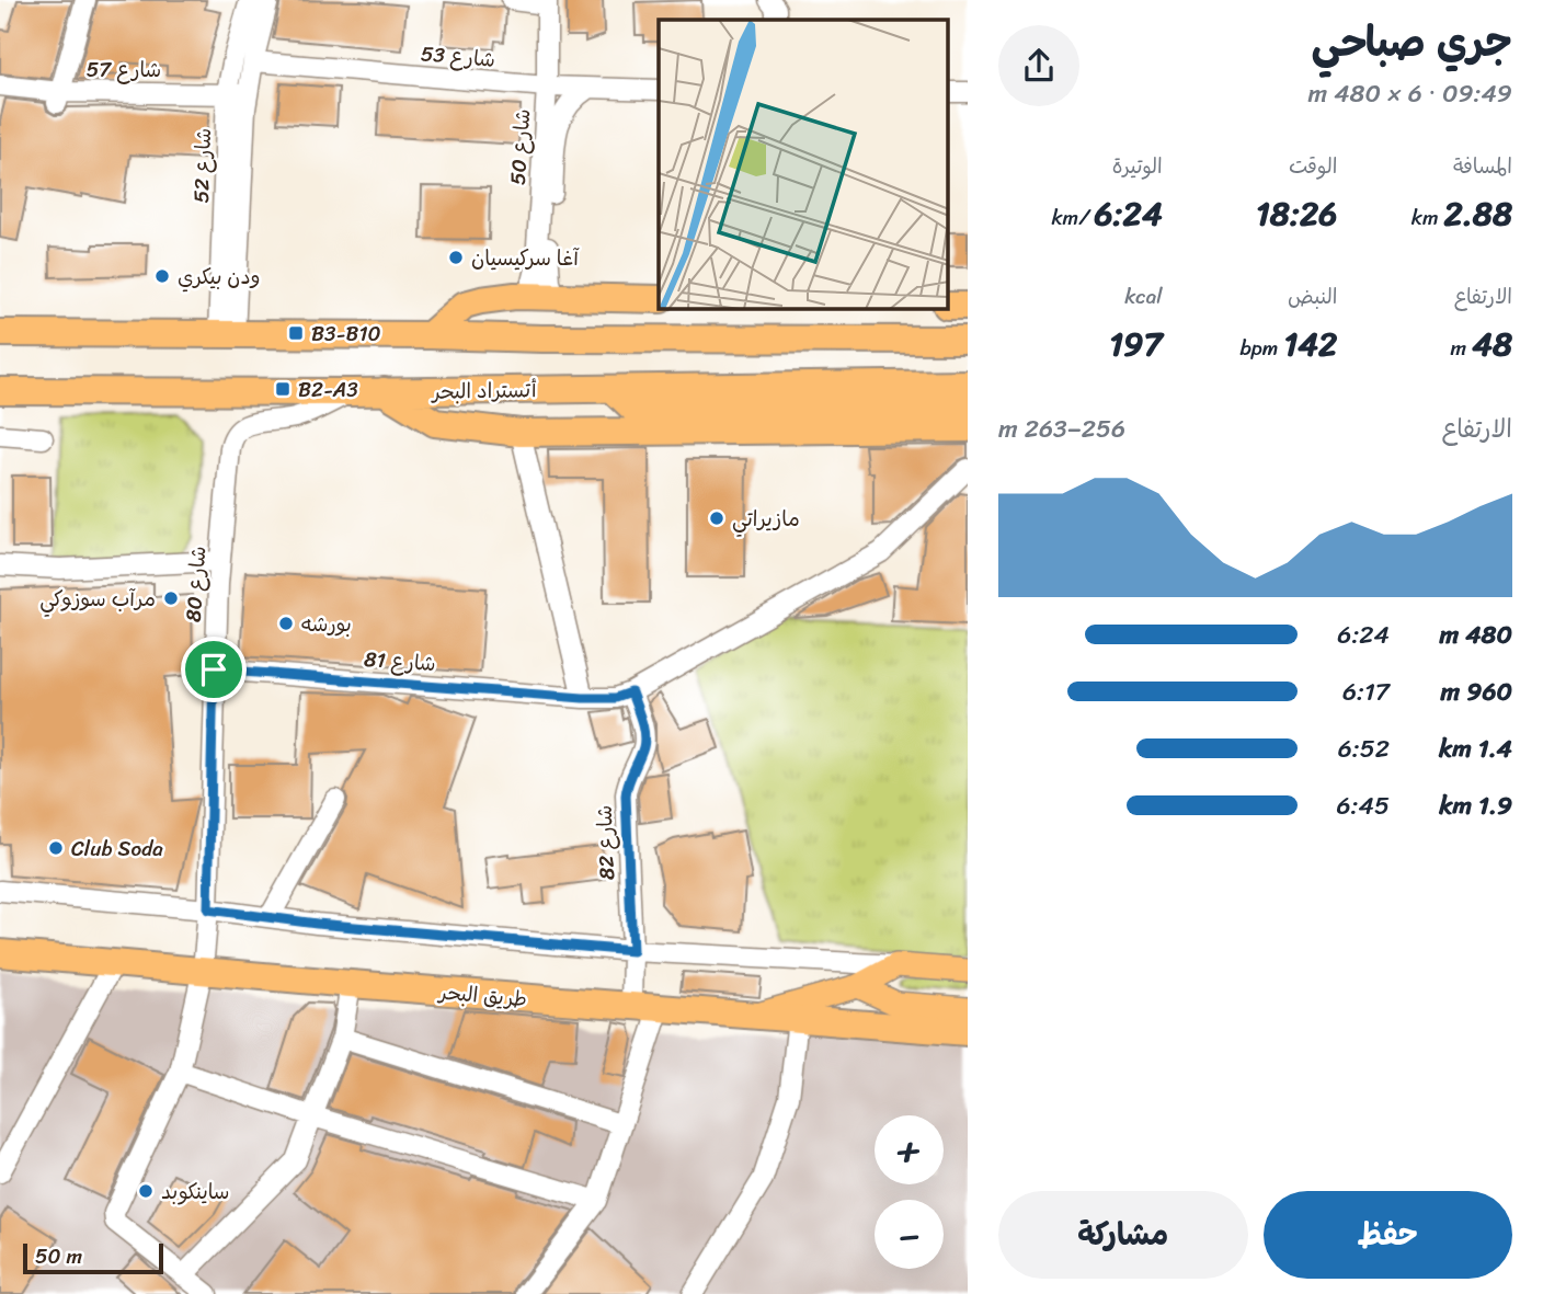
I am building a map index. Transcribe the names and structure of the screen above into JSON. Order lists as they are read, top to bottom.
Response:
{
  "streets": {
    "highway": ["أتستراد البحر", "طريق البحر"],
    "street": [
      "شارع 53",
      "شارع 57",
      "شارع 50",
      "شارع 52",
      "شارع 80",
      "شارع 81",
      "شارع 82"
    ]
  },
  "crossings": [
    ["شارع 53", "شارع 50"],
    ["شارع 53", "شارع 52"],
    ["شارع 57", "شارع 52"],
    ["أتستراد البحر", "شارع 80"],
    ["شارع 80", "شارع 81"],
    ["شارع 80", "طريق البحر"],
    ["شارع 81", "شارع 82"],
    ["شارع 82", "طريق البحر"]
  ],
  "places": {
    "other": [
      "آغا سركيسيان",
      "ودن بيكري",
      "مازيراتي",
      "مرآب سوزوكي",
      "بورشه",
      "Club Soda",
      "ساينكوبد"
    ],
    "transit": ["B3-B10", "B2-A3"]
  },
  "scale_bar": "50 m",
  "page": {
    "heading": ["جري صباحي", "09:49 · 6 × 480 m"],
    "stats": [
      ["المسافة", "2.88 km"],
      ["الوقت", "18:26"],
      ["الوتيرة", "6:24 /km"],
      ["الارتفاع", "48 m"],
      ["النبض", "142 bpm"],
      ["kcal", "197"]
    ],
    "chart": ["الارتفاع", "256–263 m"],
    "list": [
      {
        "name": "480 m",
        "note": "6:24"
      },
      {
        "name": "960 m",
        "note": "6:17"
      },
      {
        "name": "1.4 km",
        "note": "6:52"
      },
      {
        "name": "1.9 km",
        "note": "6:45"
      }
    ],
    "map_buttons": ["+", "−"],
    "buttons": ["حفظ", "مشاركة"],
    "scale": "50 m"
  }
}
